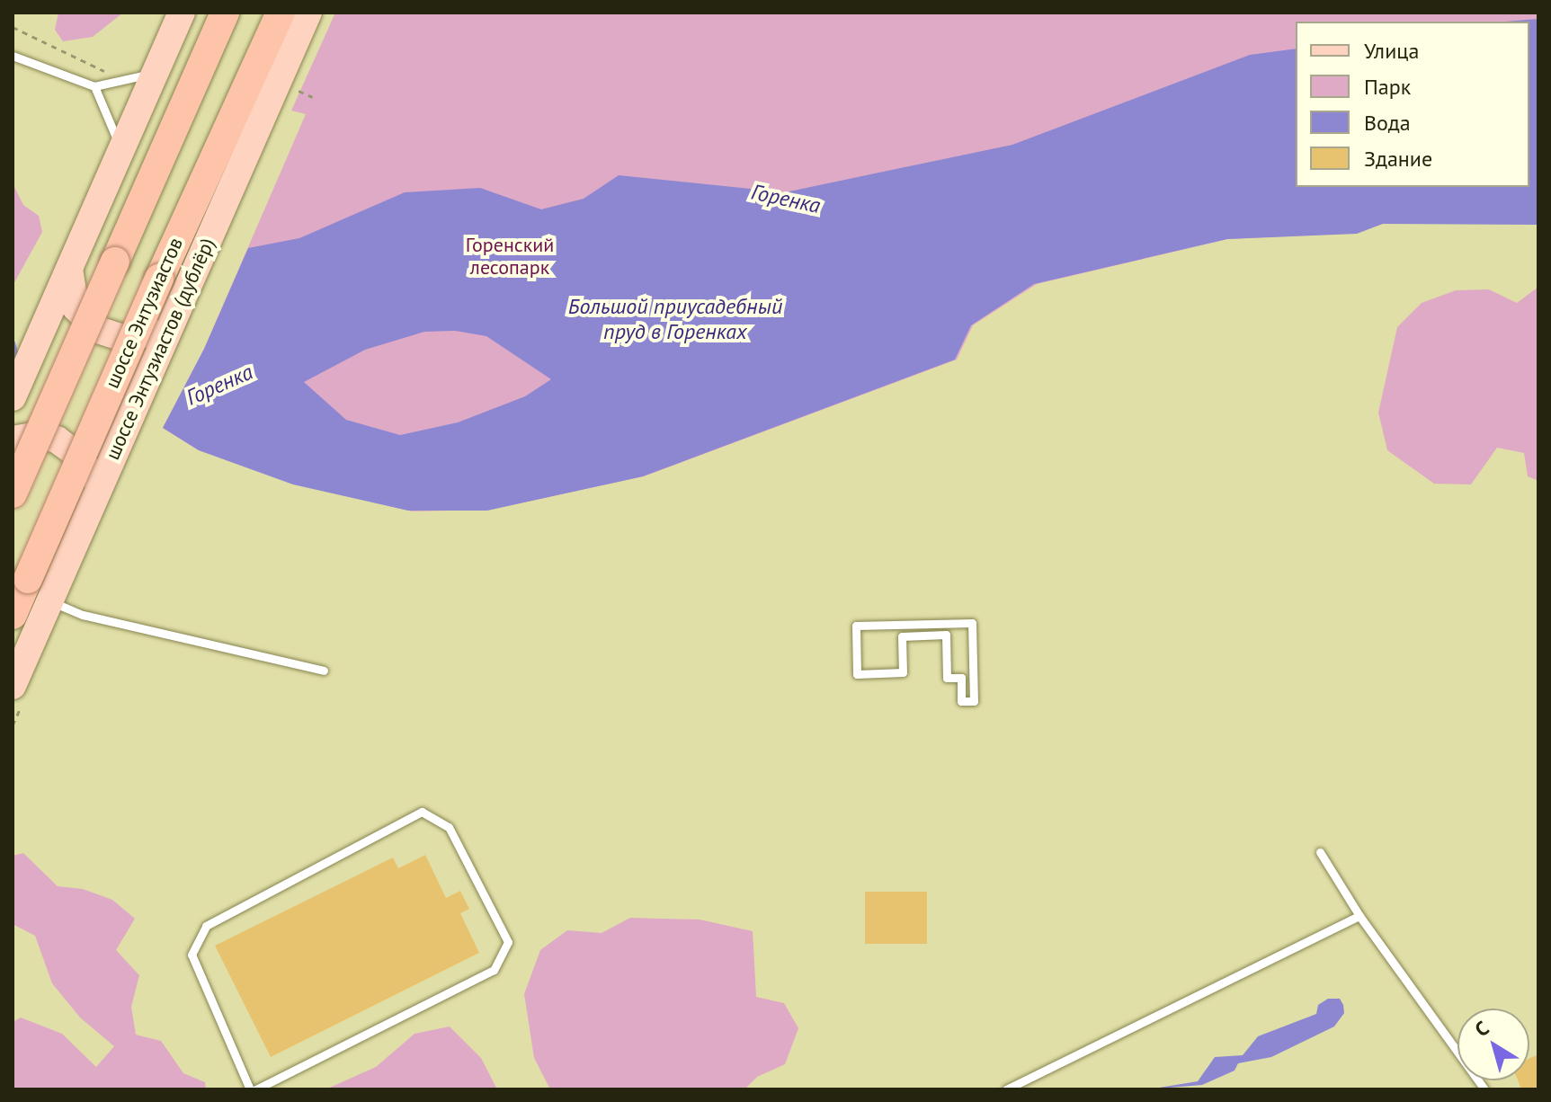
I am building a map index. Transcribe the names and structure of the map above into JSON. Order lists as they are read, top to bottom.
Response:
{
  "streets": {
    "highway": ["шоссе Энтузиастов"],
    "main road": ["шоссе Энтузиастов (дублёр)"]
  },
  "water": ["Горенка", "Большой приусадебный пруд в Горенках"],
  "parks": ["Горенский лесопарк"],
  "legend": [
    "Улица",
    "Парк",
    "Вода",
    "Здание"
  ],
  "north": "top left"
}
